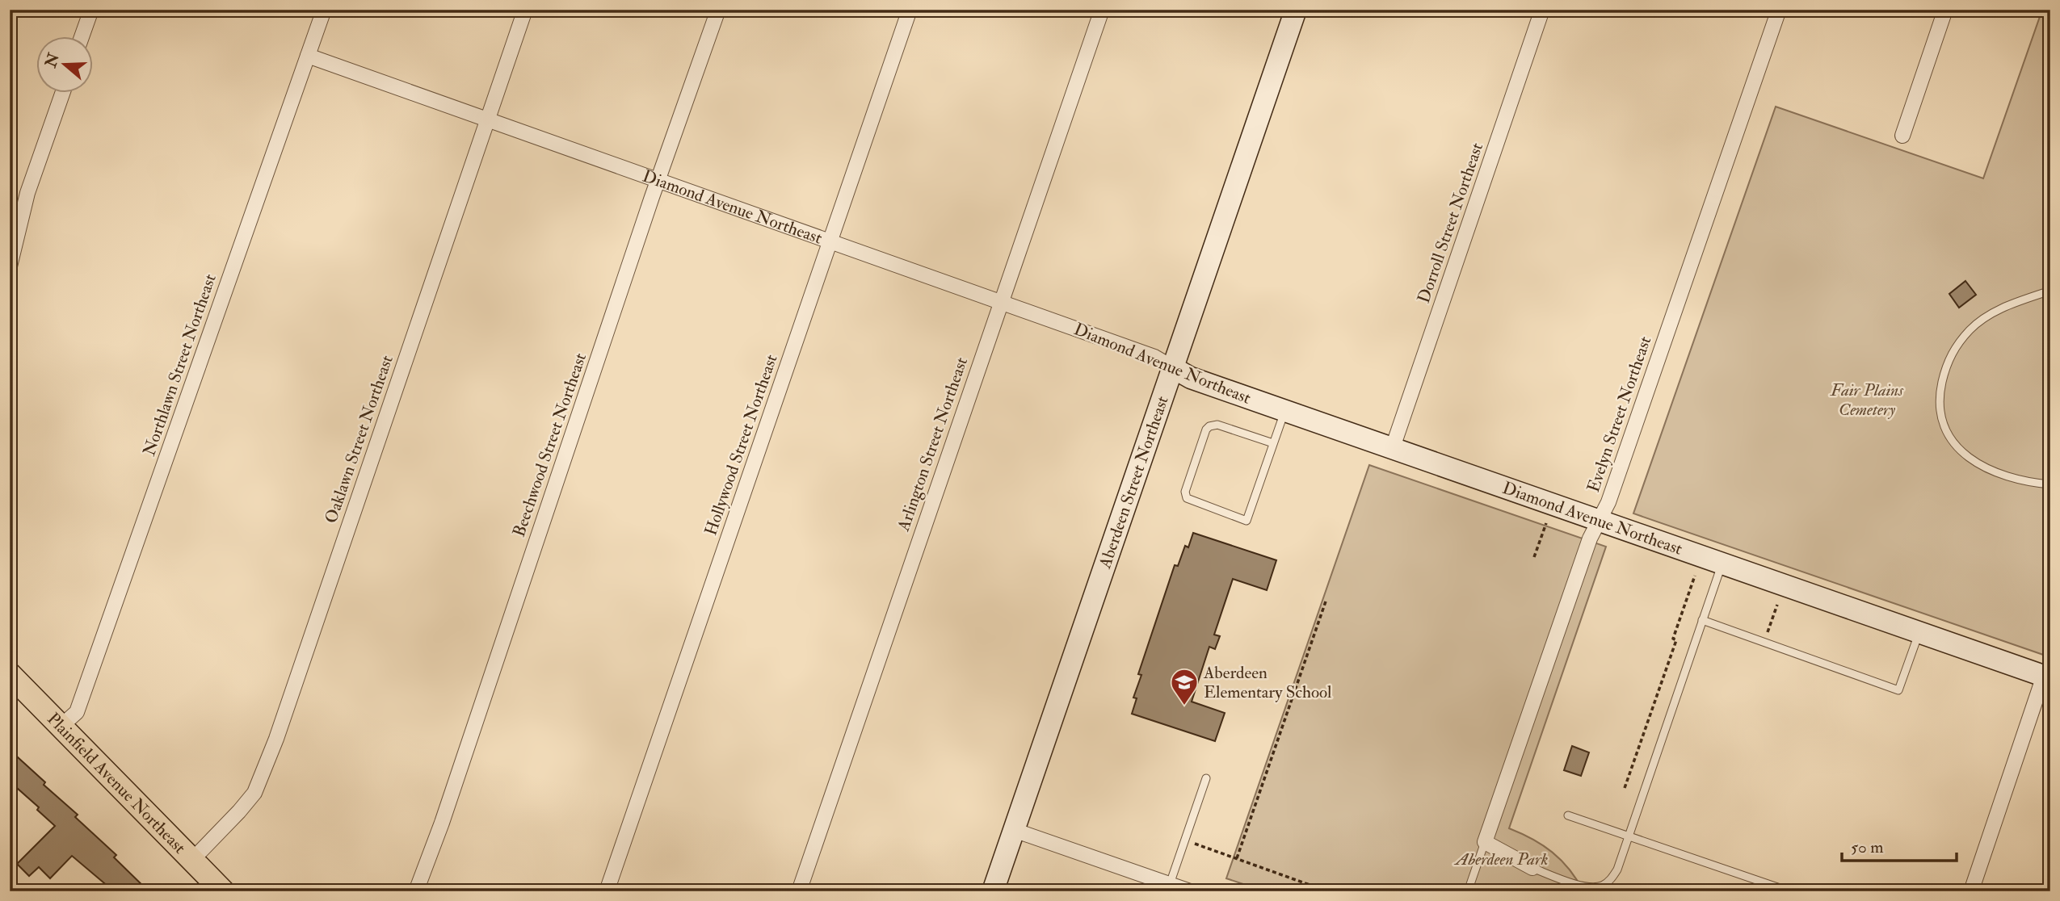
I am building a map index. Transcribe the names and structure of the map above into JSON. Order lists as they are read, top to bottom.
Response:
{
  "streets": {
    "main road": ["Plainfield Avenue Northeast"],
    "street": [
      "Diamond Avenue Northeast",
      "Dorroll Street Northeast",
      "Northlawn Street Northeast",
      "Evelyn Street Northeast",
      "Oaklawn Street Northeast",
      "Arlington Street Northeast",
      "Beechwood Street Northeast",
      "Hollywood Street Northeast",
      "Aberdeen Street Northeast"
    ]
  },
  "crossings": [
    ["Diamond Avenue Northeast", "Dorroll Street Northeast"],
    ["Diamond Avenue Northeast", "Northlawn Street Northeast"],
    ["Diamond Avenue Northeast", "Evelyn Street Northeast"],
    ["Diamond Avenue Northeast", "Oaklawn Street Northeast"],
    ["Diamond Avenue Northeast", "Arlington Street Northeast"],
    ["Diamond Avenue Northeast", "Beechwood Street Northeast"],
    ["Diamond Avenue Northeast", "Hollywood Street Northeast"],
    ["Diamond Avenue Northeast", "Aberdeen Street Northeast"],
    ["Northlawn Street Northeast", "Plainfield Avenue Northeast"],
    ["Oaklawn Street Northeast", "Plainfield Avenue Northeast"]
  ],
  "parks": ["Fair Plains Cemetery", "Aberdeen Park"],
  "places": {
    "school or university": ["Aberdeen Elementary School"]
  },
  "scale_bar": "50 m",
  "north": "left"
}
